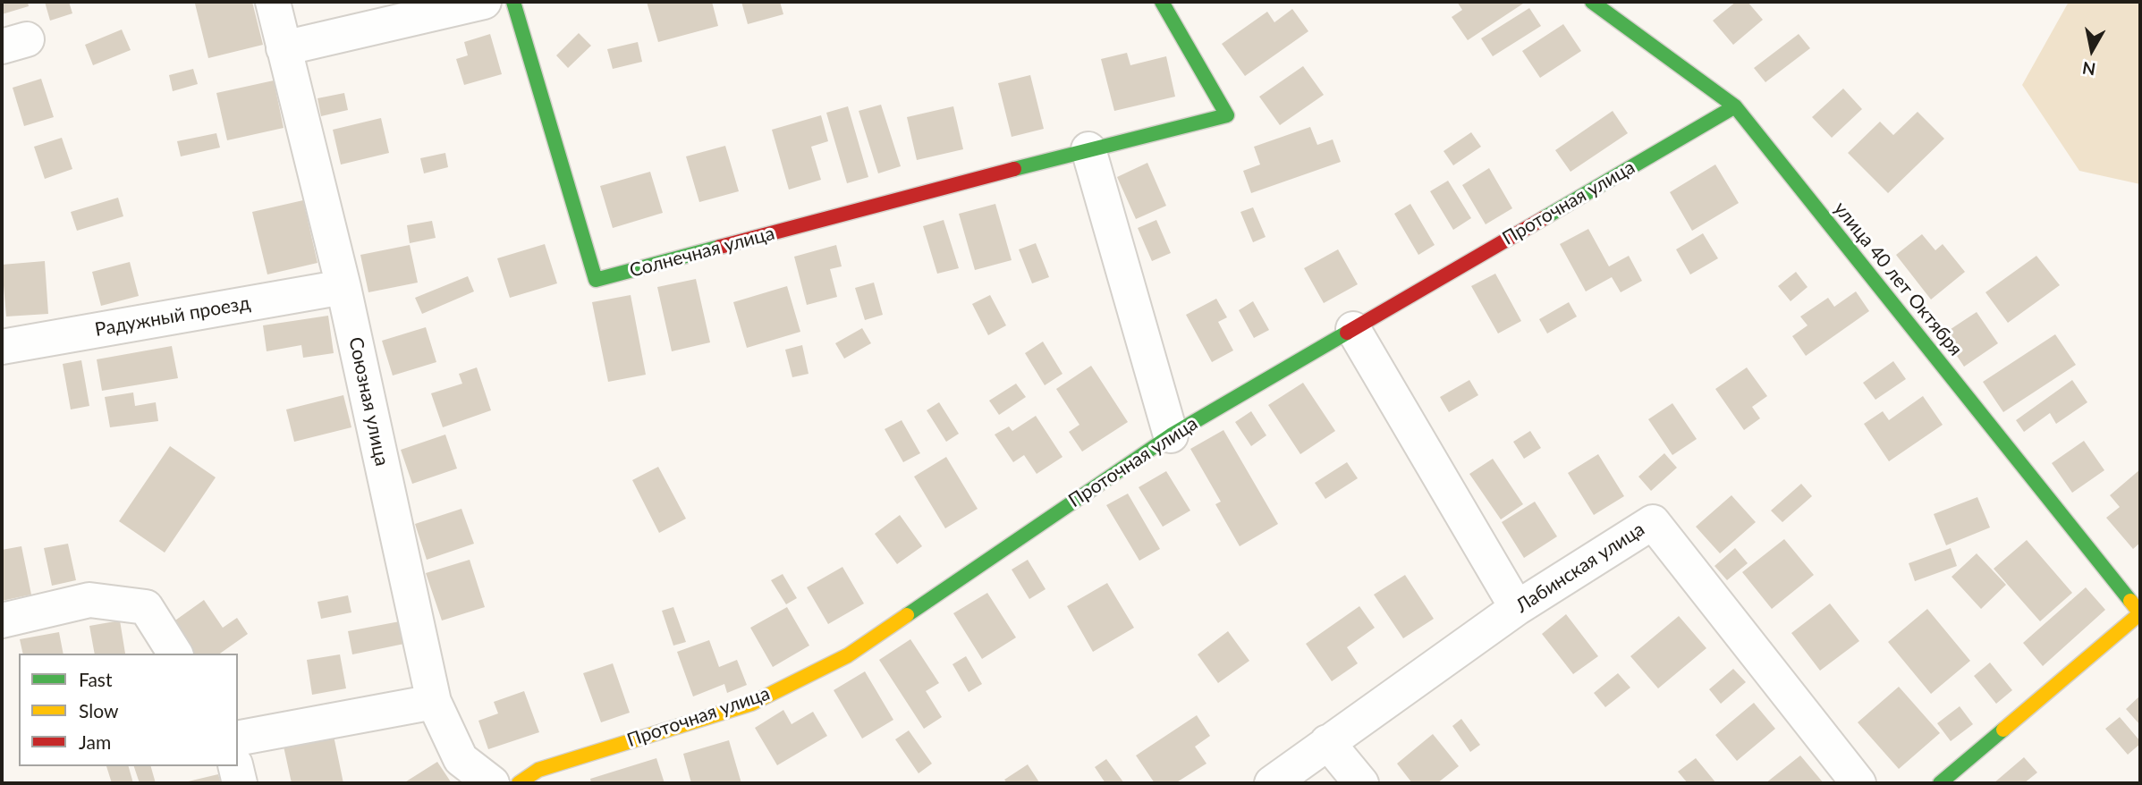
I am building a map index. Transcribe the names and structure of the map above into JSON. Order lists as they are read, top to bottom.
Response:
{
  "streets": {
    "street": [
      "Проточная улица",
      "Солнечная улица",
      "улица 40 лет Октября",
      "Радужный проезд",
      "Союзная улица",
      "Лабинская улица"
    ]
  },
  "crossings": [
    ["Проточная улица", "улица 40 лет Октября"],
    ["Радужный проезд", "Союзная улица"]
  ],
  "legend": ["Fast", "Slow", "Jam"],
  "north": "bottom"
}
